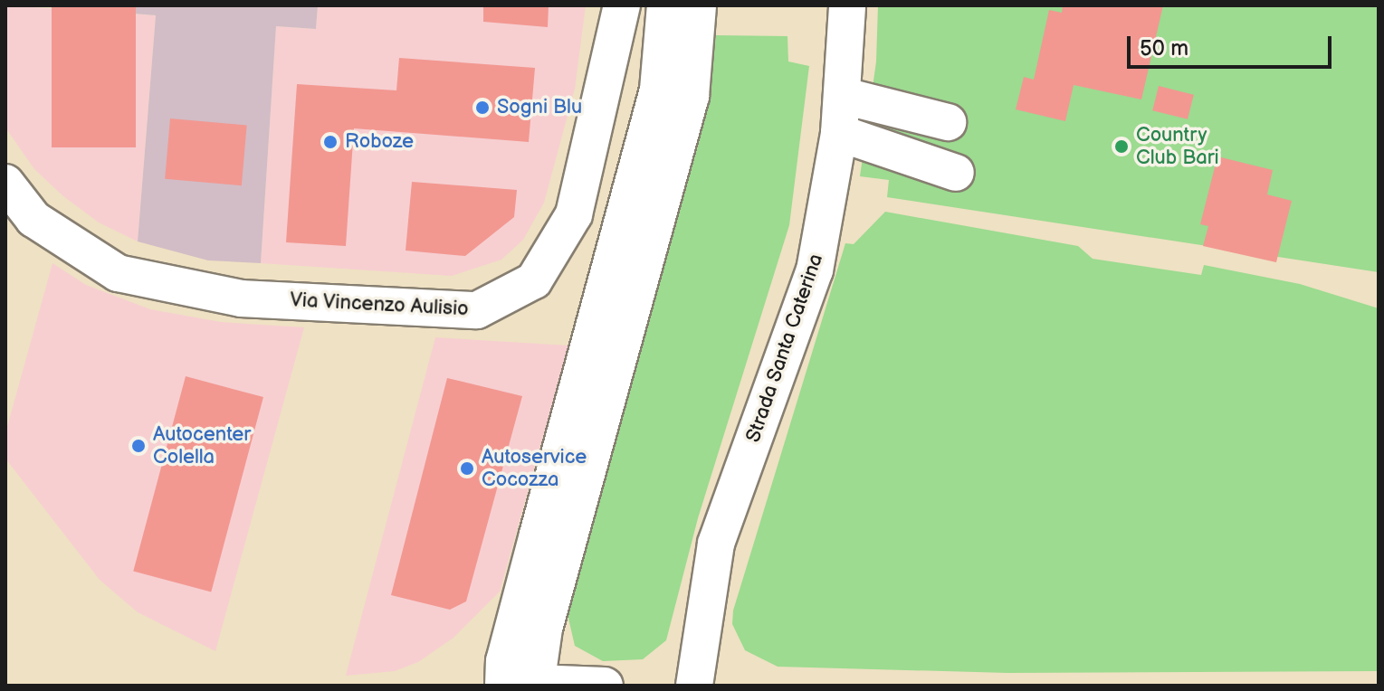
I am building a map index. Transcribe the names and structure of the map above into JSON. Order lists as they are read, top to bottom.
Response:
{
  "streets": {
    "street": ["Via Vincenzo Aulisio", "Strada Santa Caterina"]
  },
  "places": [
    "Sogni Blu",
    "Roboze",
    "Country Club Bari",
    "Autocenter Colella",
    "Autoservice Cocozza"
  ],
  "scale_bar": "50 m"
}
